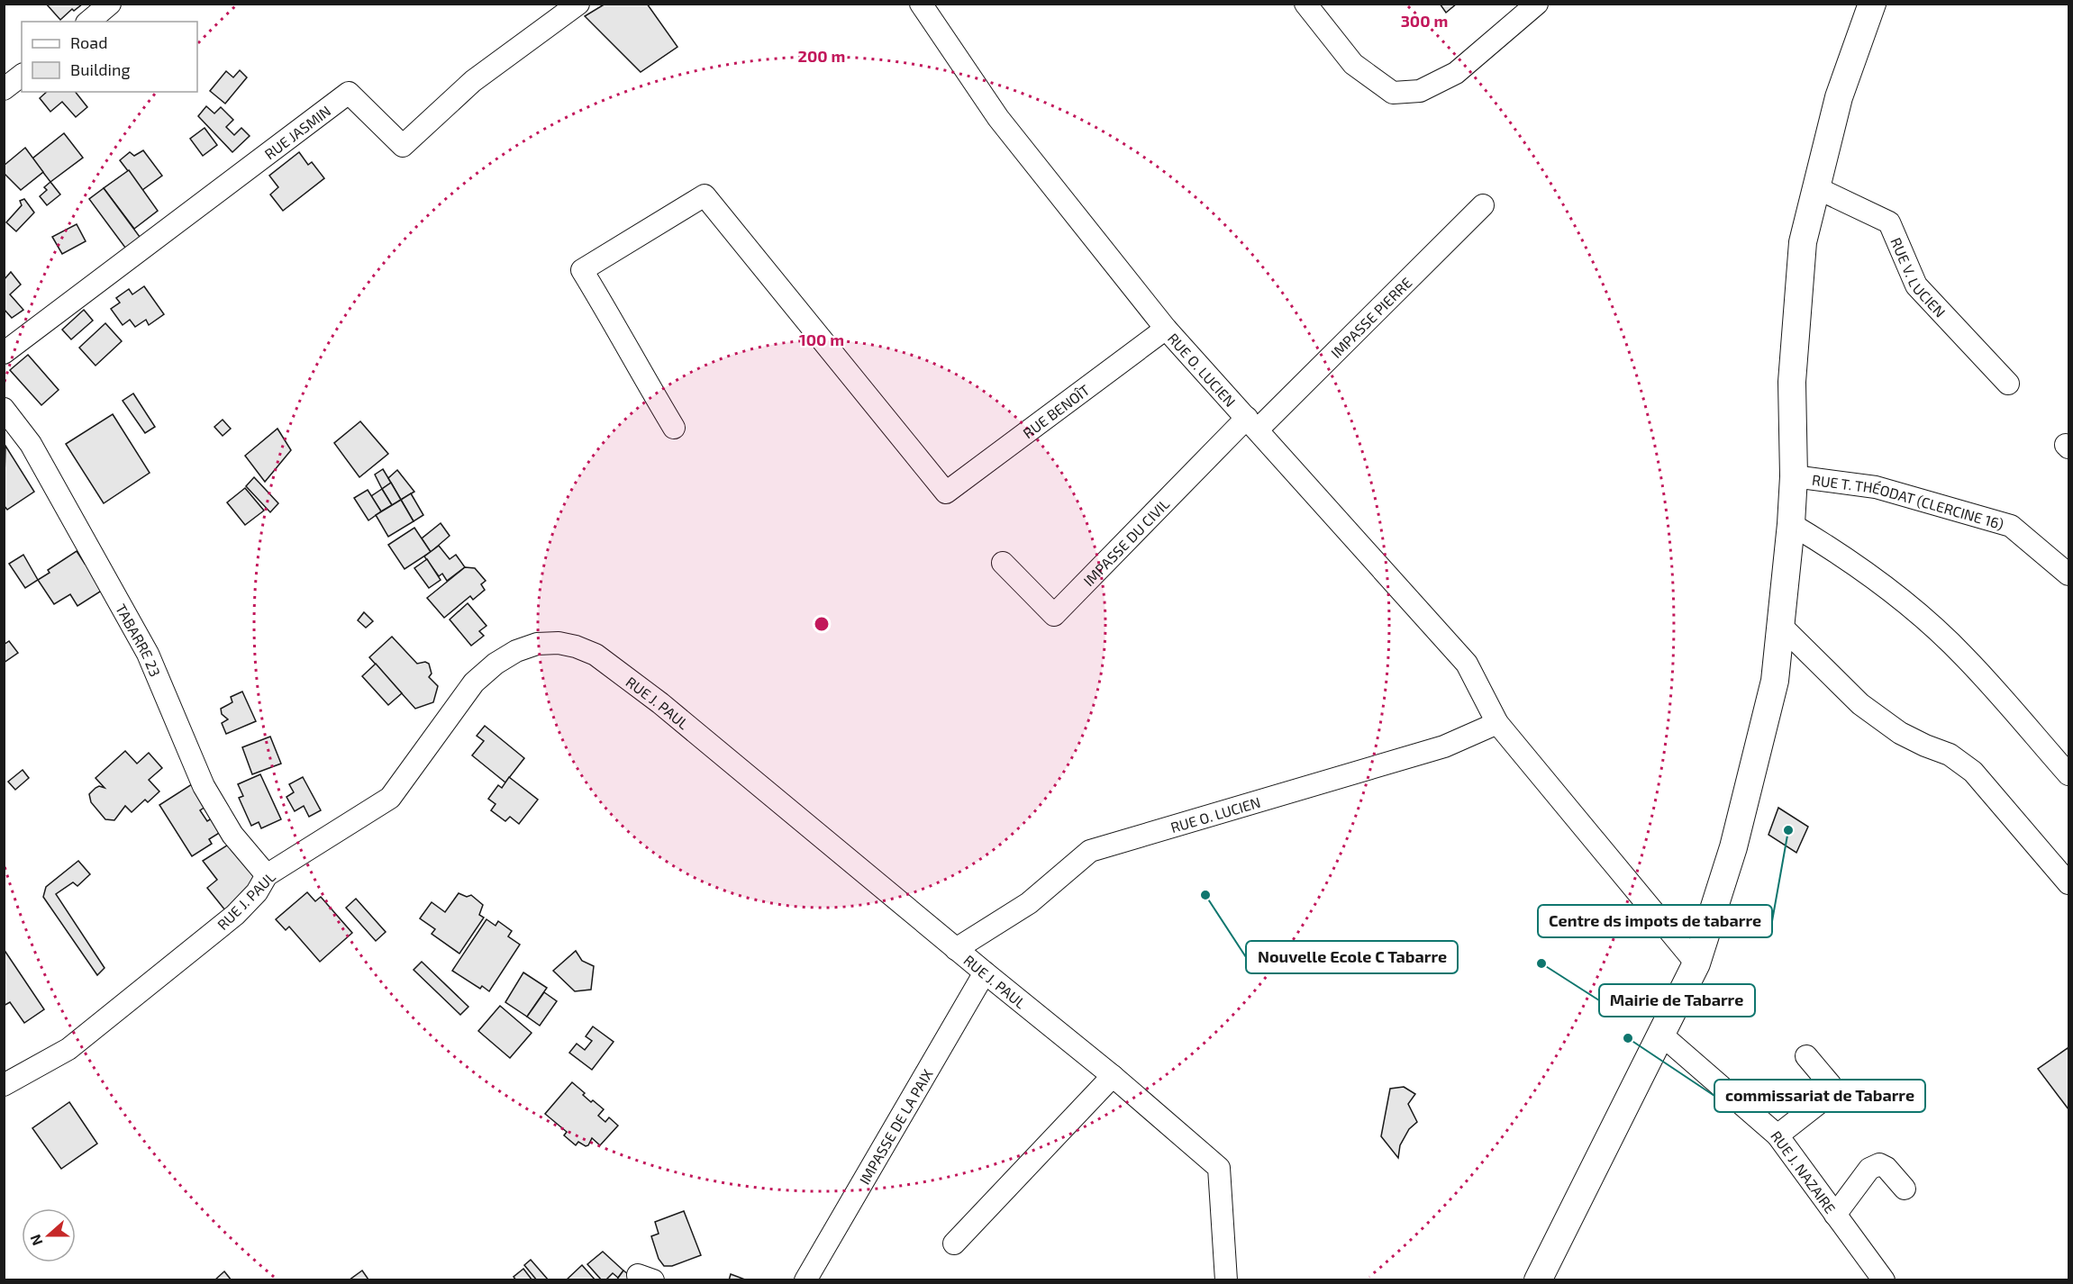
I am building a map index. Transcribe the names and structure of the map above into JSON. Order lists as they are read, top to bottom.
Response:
{
  "streets": {
    "street": [
      "RUE JASMIN",
      "RUE V. LUCIEN",
      "IMPASSE PIERRE",
      "RUE O. LUCIEN",
      "RUE BENOÎT",
      "RUE T. THÉODAT (CLERCINE 16)",
      "IMPASSE DU CIVIL",
      "TABARRE 23",
      "RUE J. PAUL",
      "IMPASSE DE LA PAIX",
      "RUE J. NAZAIRE"
    ]
  },
  "crossings": [
    ["IMPASSE PIERRE", "RUE O. LUCIEN"],
    ["IMPASSE PIERRE", "IMPASSE DU CIVIL"],
    ["RUE O. LUCIEN", "RUE BENOÎT"],
    ["RUE O. LUCIEN", "IMPASSE DU CIVIL"],
    ["RUE O. LUCIEN", "RUE J. PAUL"],
    ["TABARRE 23", "RUE J. PAUL"],
    ["RUE J. PAUL", "IMPASSE DE LA PAIX"]
  ],
  "places": [
    "Centre ds impots de tabarre",
    "Nouvelle Ecole C Tabarre",
    "Mairie de Tabarre",
    "commissariat de Tabarre"
  ],
  "legend": ["Road", "Building"],
  "north": "left",
  "rings": ["300 m", "200 m", "100 m"]
}
